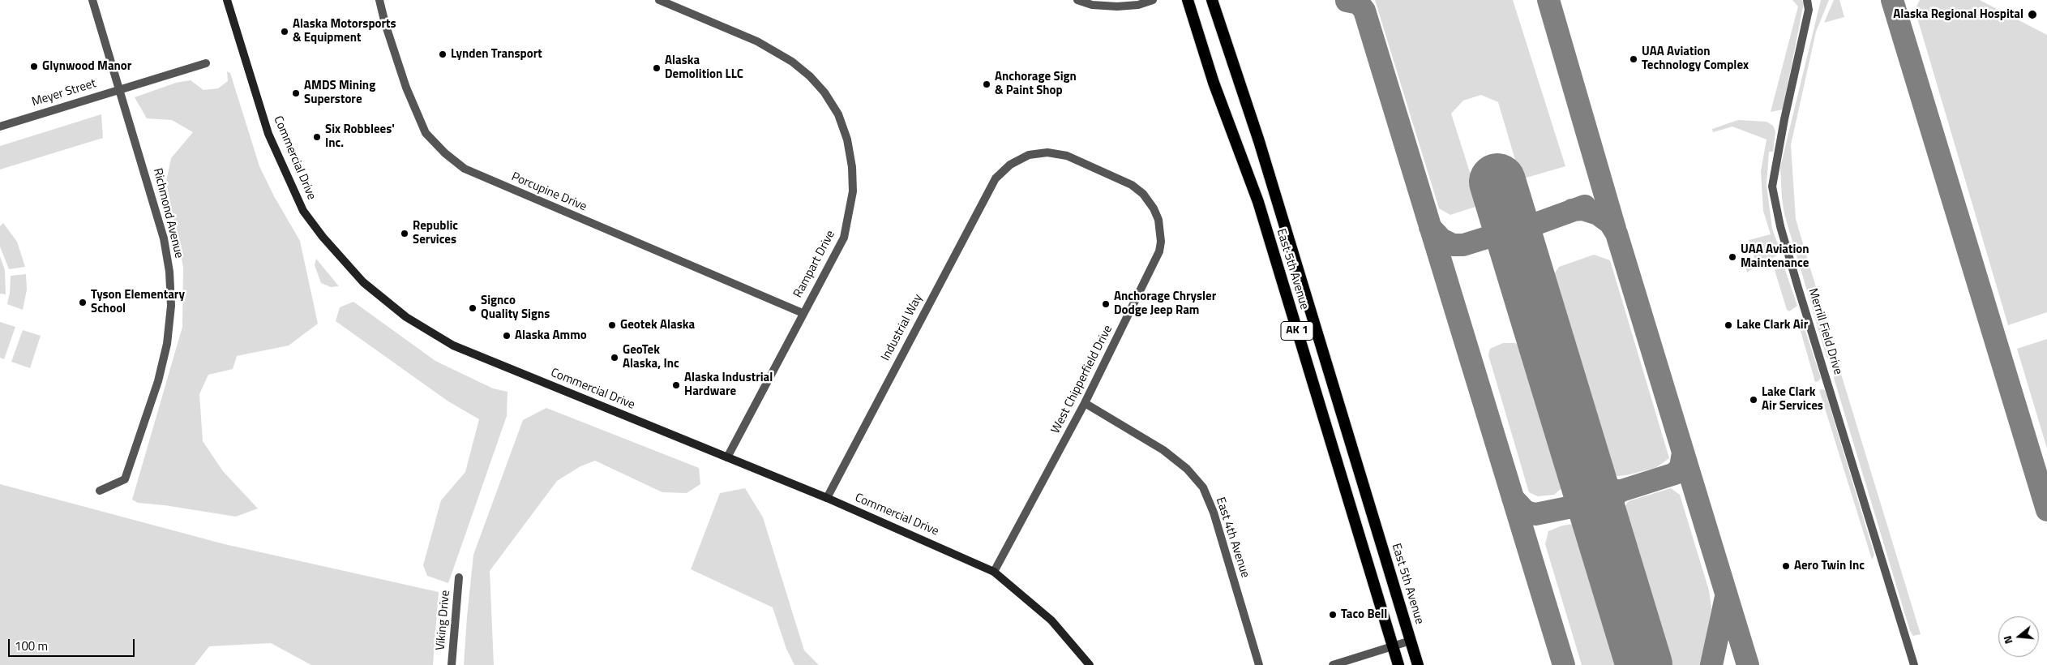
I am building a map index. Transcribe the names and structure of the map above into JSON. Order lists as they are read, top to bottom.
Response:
{
  "streets": {
    "highway": ["East 5th Avenue", "AK 1"],
    "main road": ["Commercial Drive"],
    "street": [
      "Meyer Street",
      "Porcupine Drive",
      "Richmond Avenue",
      "Rampart Drive",
      "Industrial Way",
      "Merrill Field Drive",
      "West Chipperfield Drive",
      "East 4th Avenue",
      "Viking Drive"
    ]
  },
  "crossings": [
    ["Meyer Street", "Richmond Avenue"],
    ["Commercial Drive", "Rampart Drive"],
    ["Commercial Drive", "Industrial Way"],
    ["Commercial Drive", "West Chipperfield Drive"],
    ["Porcupine Drive", "Rampart Drive"],
    ["Industrial Way", "West Chipperfield Drive"],
    ["West Chipperfield Drive", "East 4th Avenue"]
  ],
  "places": [
    "Alaska Regional Hospital",
    "Alaska Motorsports & Equipment",
    "Lynden Transport",
    "UAA Aviation Technology Complex",
    "Glynwood Manor",
    "Alaska Demolition LLC",
    "Anchorage Sign & Paint Shop",
    "AMDS Mining Superstore",
    "Six Robblees' Inc.",
    "Republic Services",
    "UAA Aviation Maintenance",
    "Tyson Elementary School",
    "Anchorage Chrysler Dodge Jeep Ram",
    "Signco Quality Signs",
    "Geotek Alaska",
    "Lake Clark Air",
    "Alaska Ammo",
    "GeoTek Alaska, Inc",
    "Alaska Industrial Hardware",
    "Lake Clark Air Services",
    "Aero Twin Inc",
    "Taco Bell"
  ],
  "scale_bar": "100 m",
  "north": "left"
}
